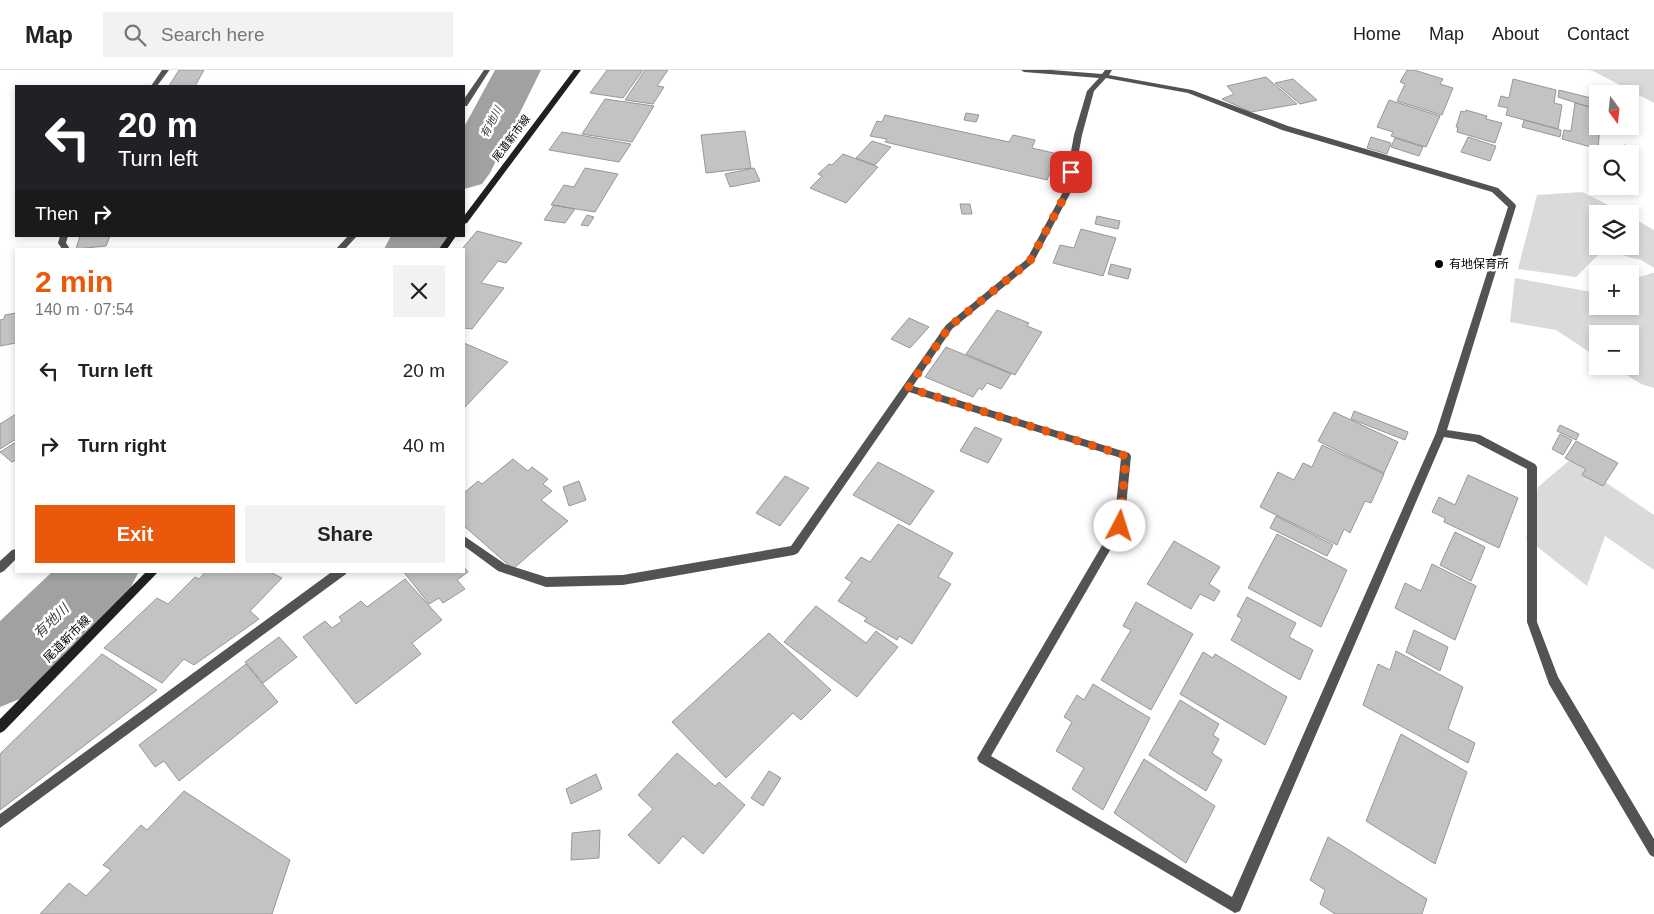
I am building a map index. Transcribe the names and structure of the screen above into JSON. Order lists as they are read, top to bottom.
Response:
{
  "streets": {
    "main road": ["尾道新市線"]
  },
  "water": ["有地川"],
  "places": ["有地保育所"],
  "north": "bottom",
  "page": {
    "header": "Map",
    "search": "Search here",
    "nav": [
      "Home",
      "Map",
      "About",
      "Contact"
    ],
    "map_buttons": ["+", "−"],
    "turn": ["20 m", "Turn left"],
    "then": "Then",
    "heading": ["2 min", "140 m · 07:54"],
    "list": [
      {
        "name": "Turn left",
        "value": "20 m"
      },
      {
        "name": "Turn right",
        "value": "40 m"
      }
    ],
    "buttons": ["Exit", "Share"]
  }
}
